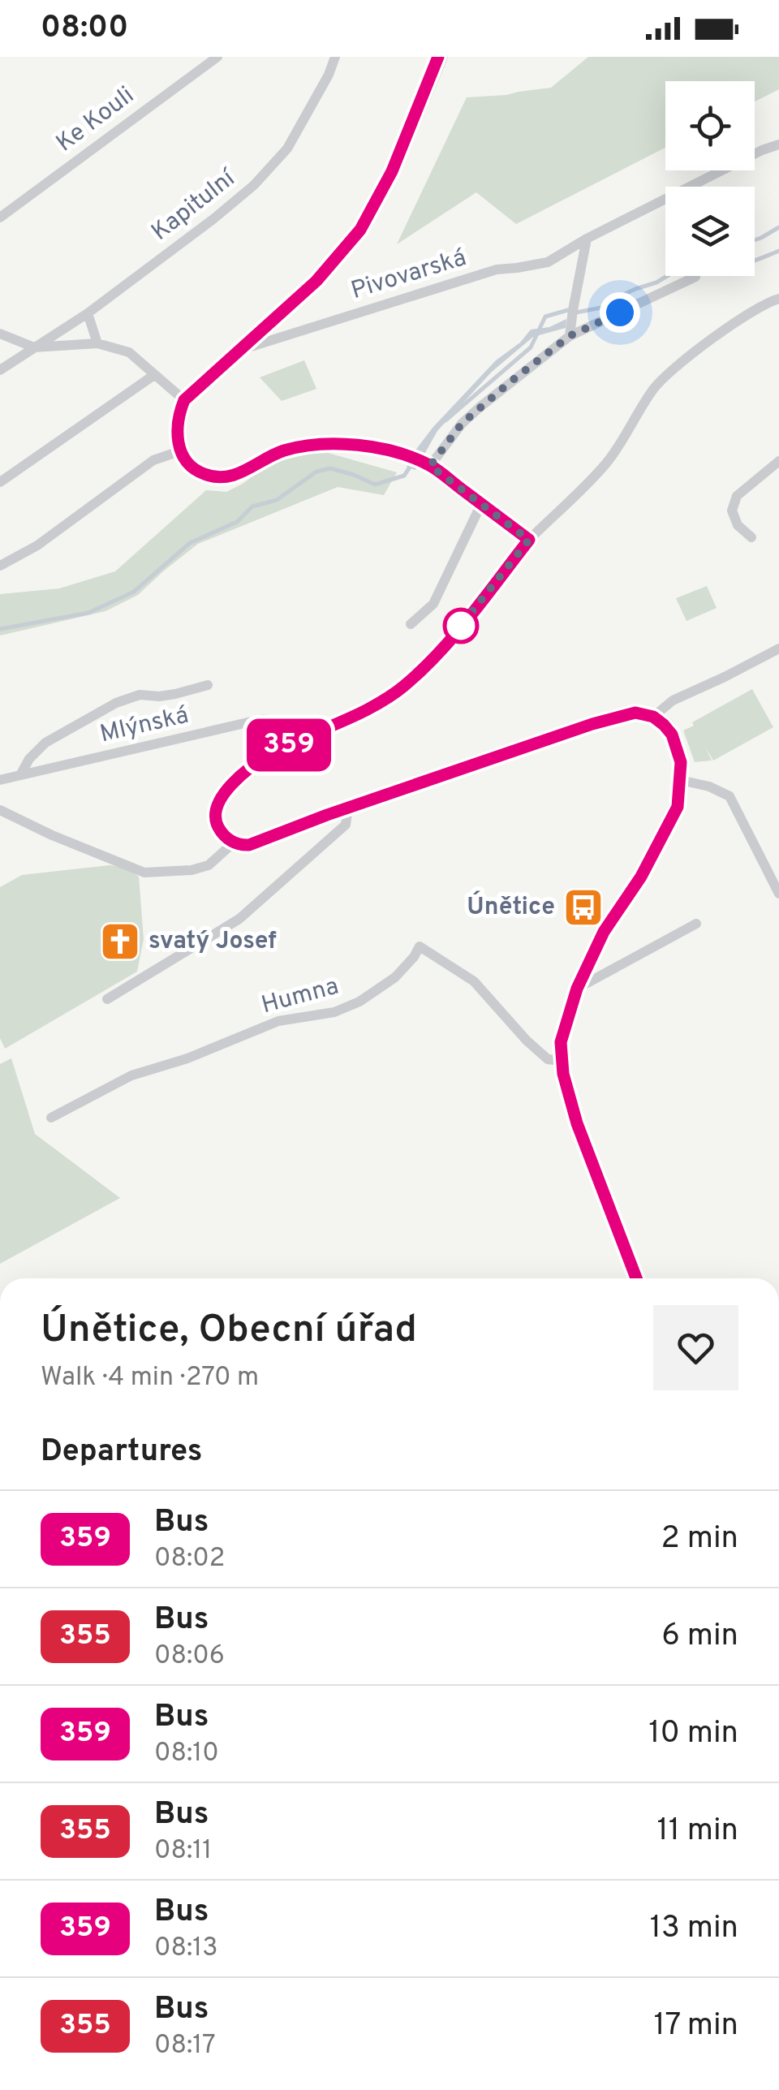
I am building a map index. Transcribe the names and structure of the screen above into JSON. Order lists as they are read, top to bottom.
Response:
{
  "streets": {
    "street": [
      "Ke Kouli",
      "Kapitulní",
      "Pivovarská",
      "Mlýnská",
      "Humna"
    ]
  },
  "places": {
    "bus stop": ["Únětice"],
    "church": ["svatý Josef"]
  },
  "lines": ["bus line 359"],
  "page": {
    "status": "08:00",
    "on_map": "359",
    "heading": [
      ["Únětice, Obecní úřad", "Walk · 4 min · 270 m"],
      "Departures"
    ],
    "list": [
      {
        "mark": "359",
        "name": "Bus",
        "note": "08:02",
        "value": "2 min"
      },
      {
        "mark": "355",
        "name": "Bus",
        "note": "08:06",
        "value": "6 min"
      },
      {
        "mark": "359",
        "name": "Bus",
        "note": "08:10",
        "value": "10 min"
      },
      {
        "mark": "355",
        "name": "Bus",
        "note": "08:11",
        "value": "11 min"
      },
      {
        "mark": "359",
        "name": "Bus",
        "note": "08:13",
        "value": "13 min"
      },
      {
        "mark": "355",
        "name": "Bus",
        "note": "08:17",
        "value": "17 min"
      }
    ]
  }
}
